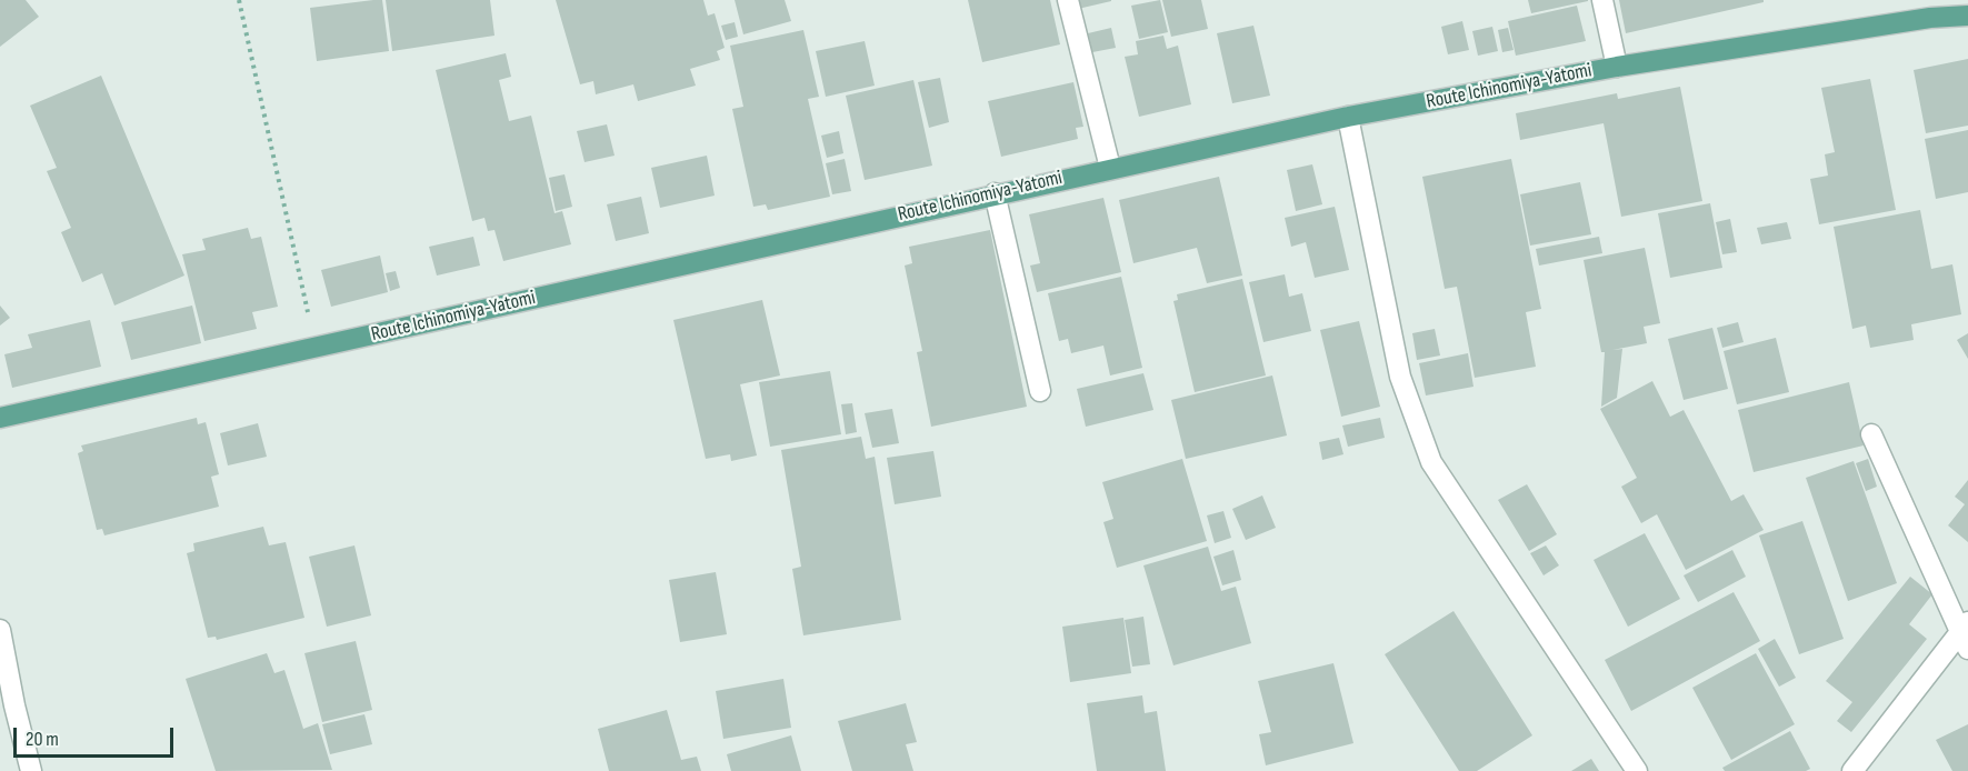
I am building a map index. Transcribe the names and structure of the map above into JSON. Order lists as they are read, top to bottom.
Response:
{
  "streets": {
    "main road": ["Route Ichinomiya-Yatomi"]
  },
  "scale_bar": "20 m"
}
